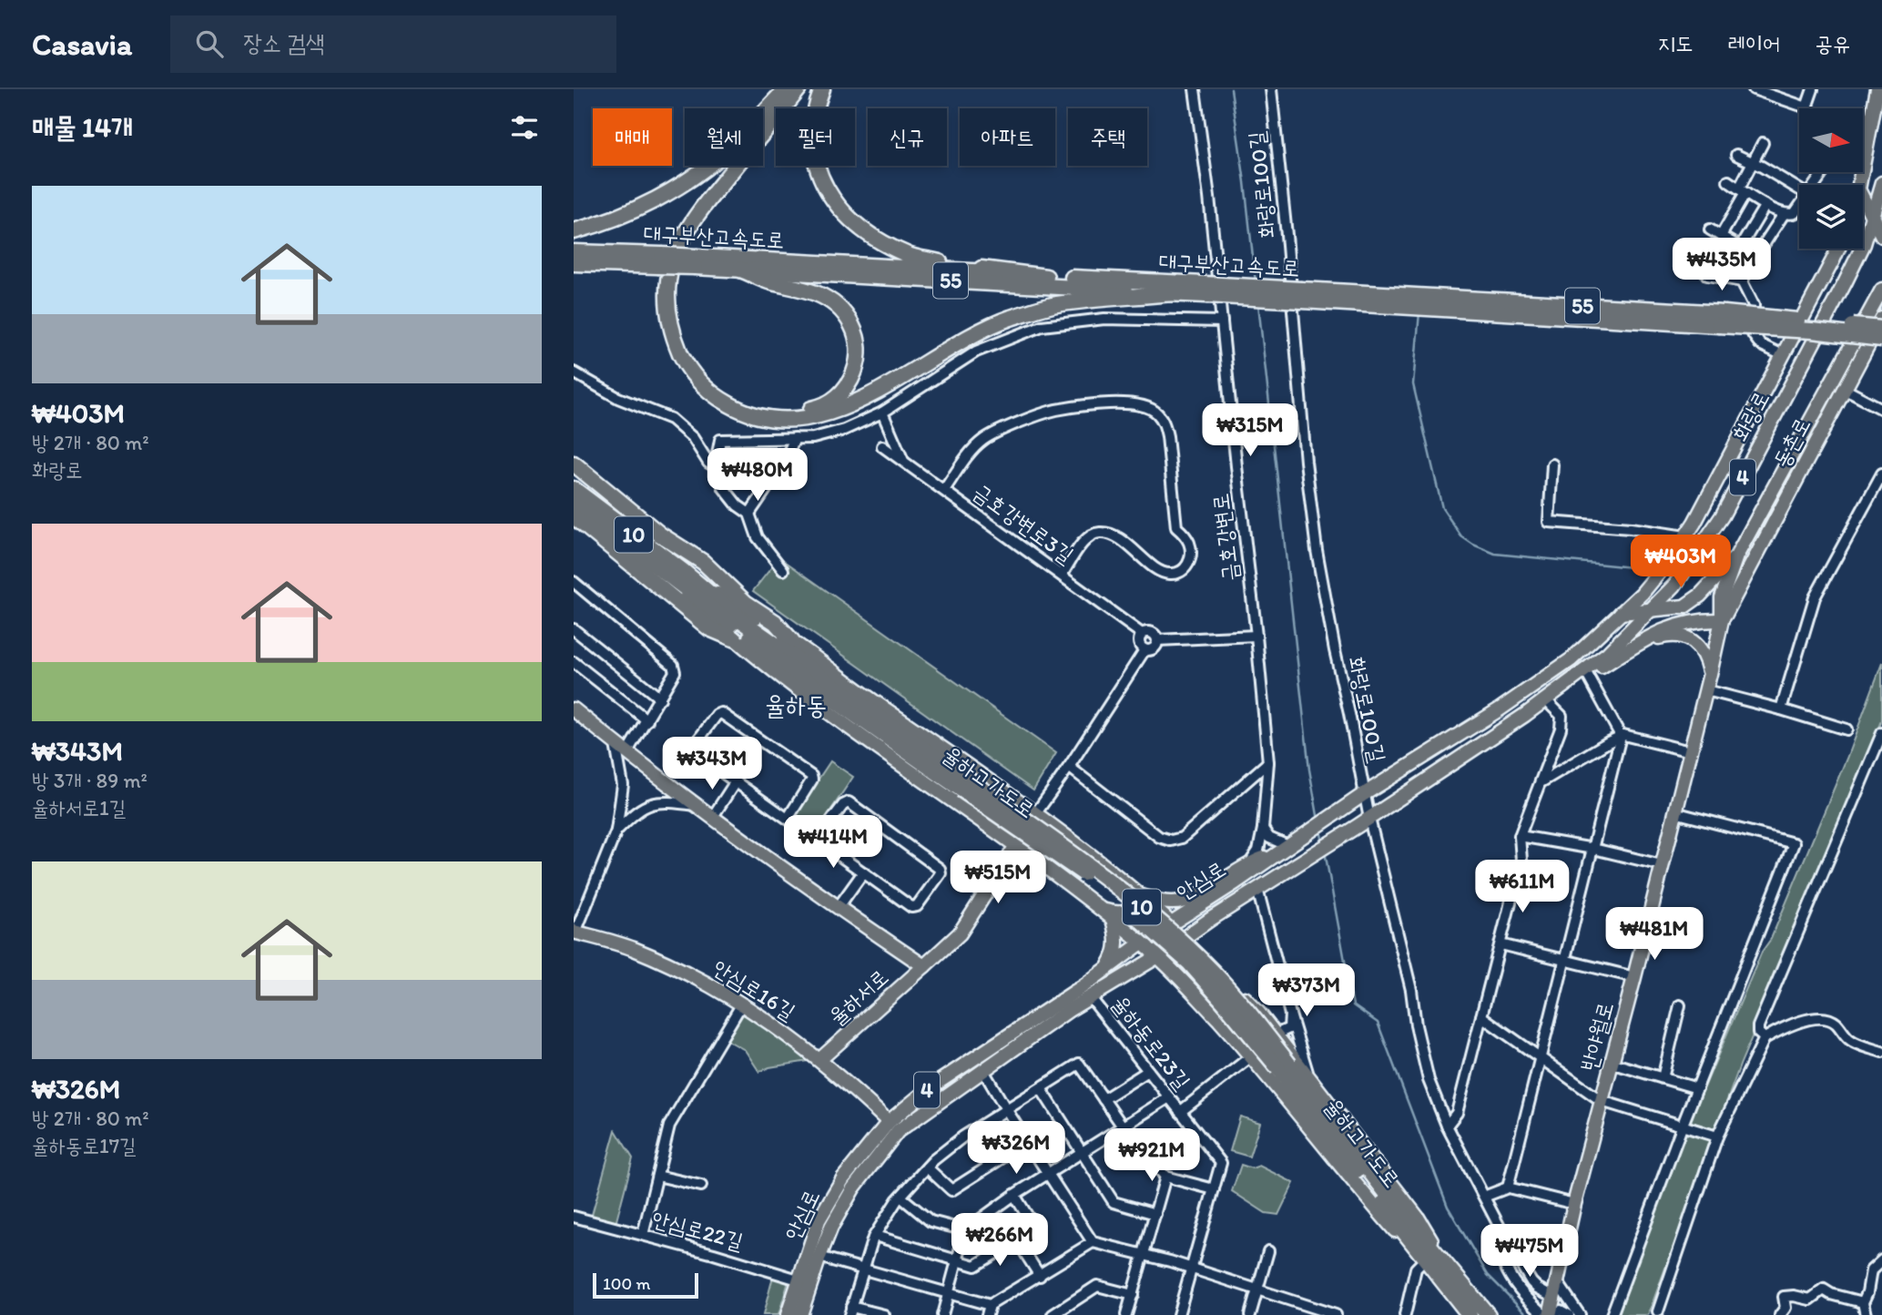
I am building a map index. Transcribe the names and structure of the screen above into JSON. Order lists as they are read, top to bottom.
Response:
{
  "streets": {
    "highway": [
      "대구부산고속도로",
      "55",
      "10",
      "율하고가도로"
    ],
    "main road": [
      "화랑로",
      "동촌로",
      "4",
      "안심로",
      "안심로16길",
      "율하서로",
      "반야월로"
    ],
    "street": [
      "화랑로100길",
      "금호강변로3길",
      "금호강변로",
      "율하동로23길",
      "안심로22길"
    ]
  },
  "crossings": [
    ["화랑로100길", "안심로"],
    ["화랑로100길", "반야월로"],
    ["화랑로", "안심로"],
    ["동촌로", "반야월로"],
    ["10", "율하고가도로"],
    ["안심로", "안심로16길"],
    ["안심로", "율하동로23길"],
    ["안심로", "안심로22길"],
    ["안심로16길", "율하서로"]
  ],
  "districts": ["율하동"],
  "scale_bar": "100 m",
  "north": "right",
  "page": {
    "header": "Casavia",
    "search": "장소 검색",
    "nav": ["지도", "레이어", "공유"],
    "heading": "매물 14개",
    "chip": [
      "매매",
      "월세",
      "필터",
      "신규",
      "아파트",
      "주택"
    ],
    "list": [
      {
        "name": "₩403M",
        "note": "방 2개 · 80 m² · 화랑로"
      },
      {
        "name": "₩343M",
        "note": "방 3개 · 89 m² · 율하서로1길"
      },
      {
        "name": "₩326M",
        "note": "방 2개 · 80 m² · 율하동로17길"
      }
    ],
    "price": [
      "₩435M",
      "₩315M",
      "₩480M",
      "₩403M",
      "₩343M",
      "₩414M",
      "₩515M",
      "₩611M",
      "₩481M",
      "₩373M",
      "₩326M",
      "₩921M",
      "₩266M",
      "₩475M"
    ],
    "scale": "100 m"
  }
}
